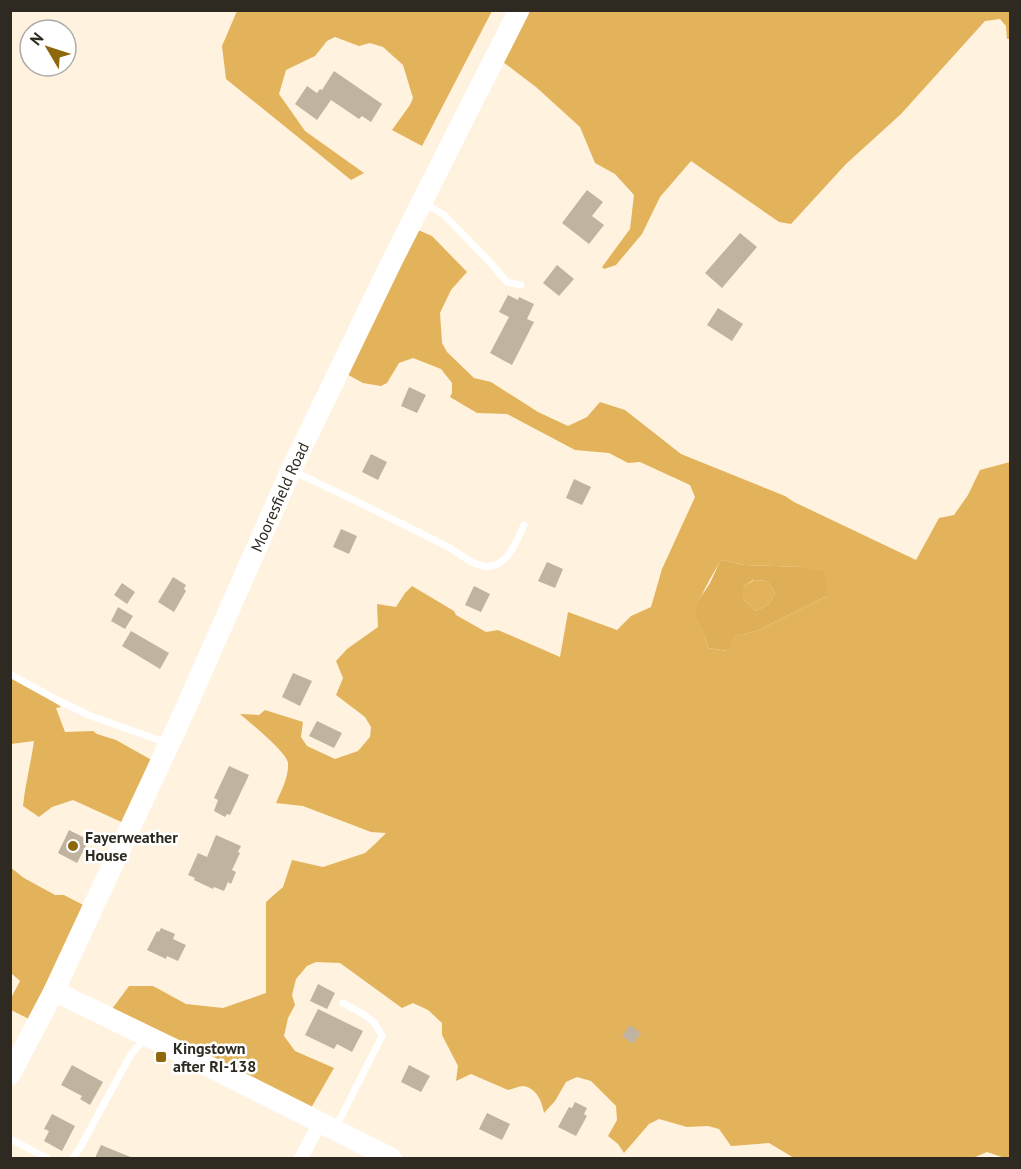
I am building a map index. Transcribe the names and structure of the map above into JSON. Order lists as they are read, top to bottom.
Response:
{
  "streets": {
    "main road": ["Mooresfield Road"]
  },
  "places": {
    "other": ["Fayerweather House"],
    "transit": ["Kingstown after RI-138"]
  },
  "north": "top left"
}
